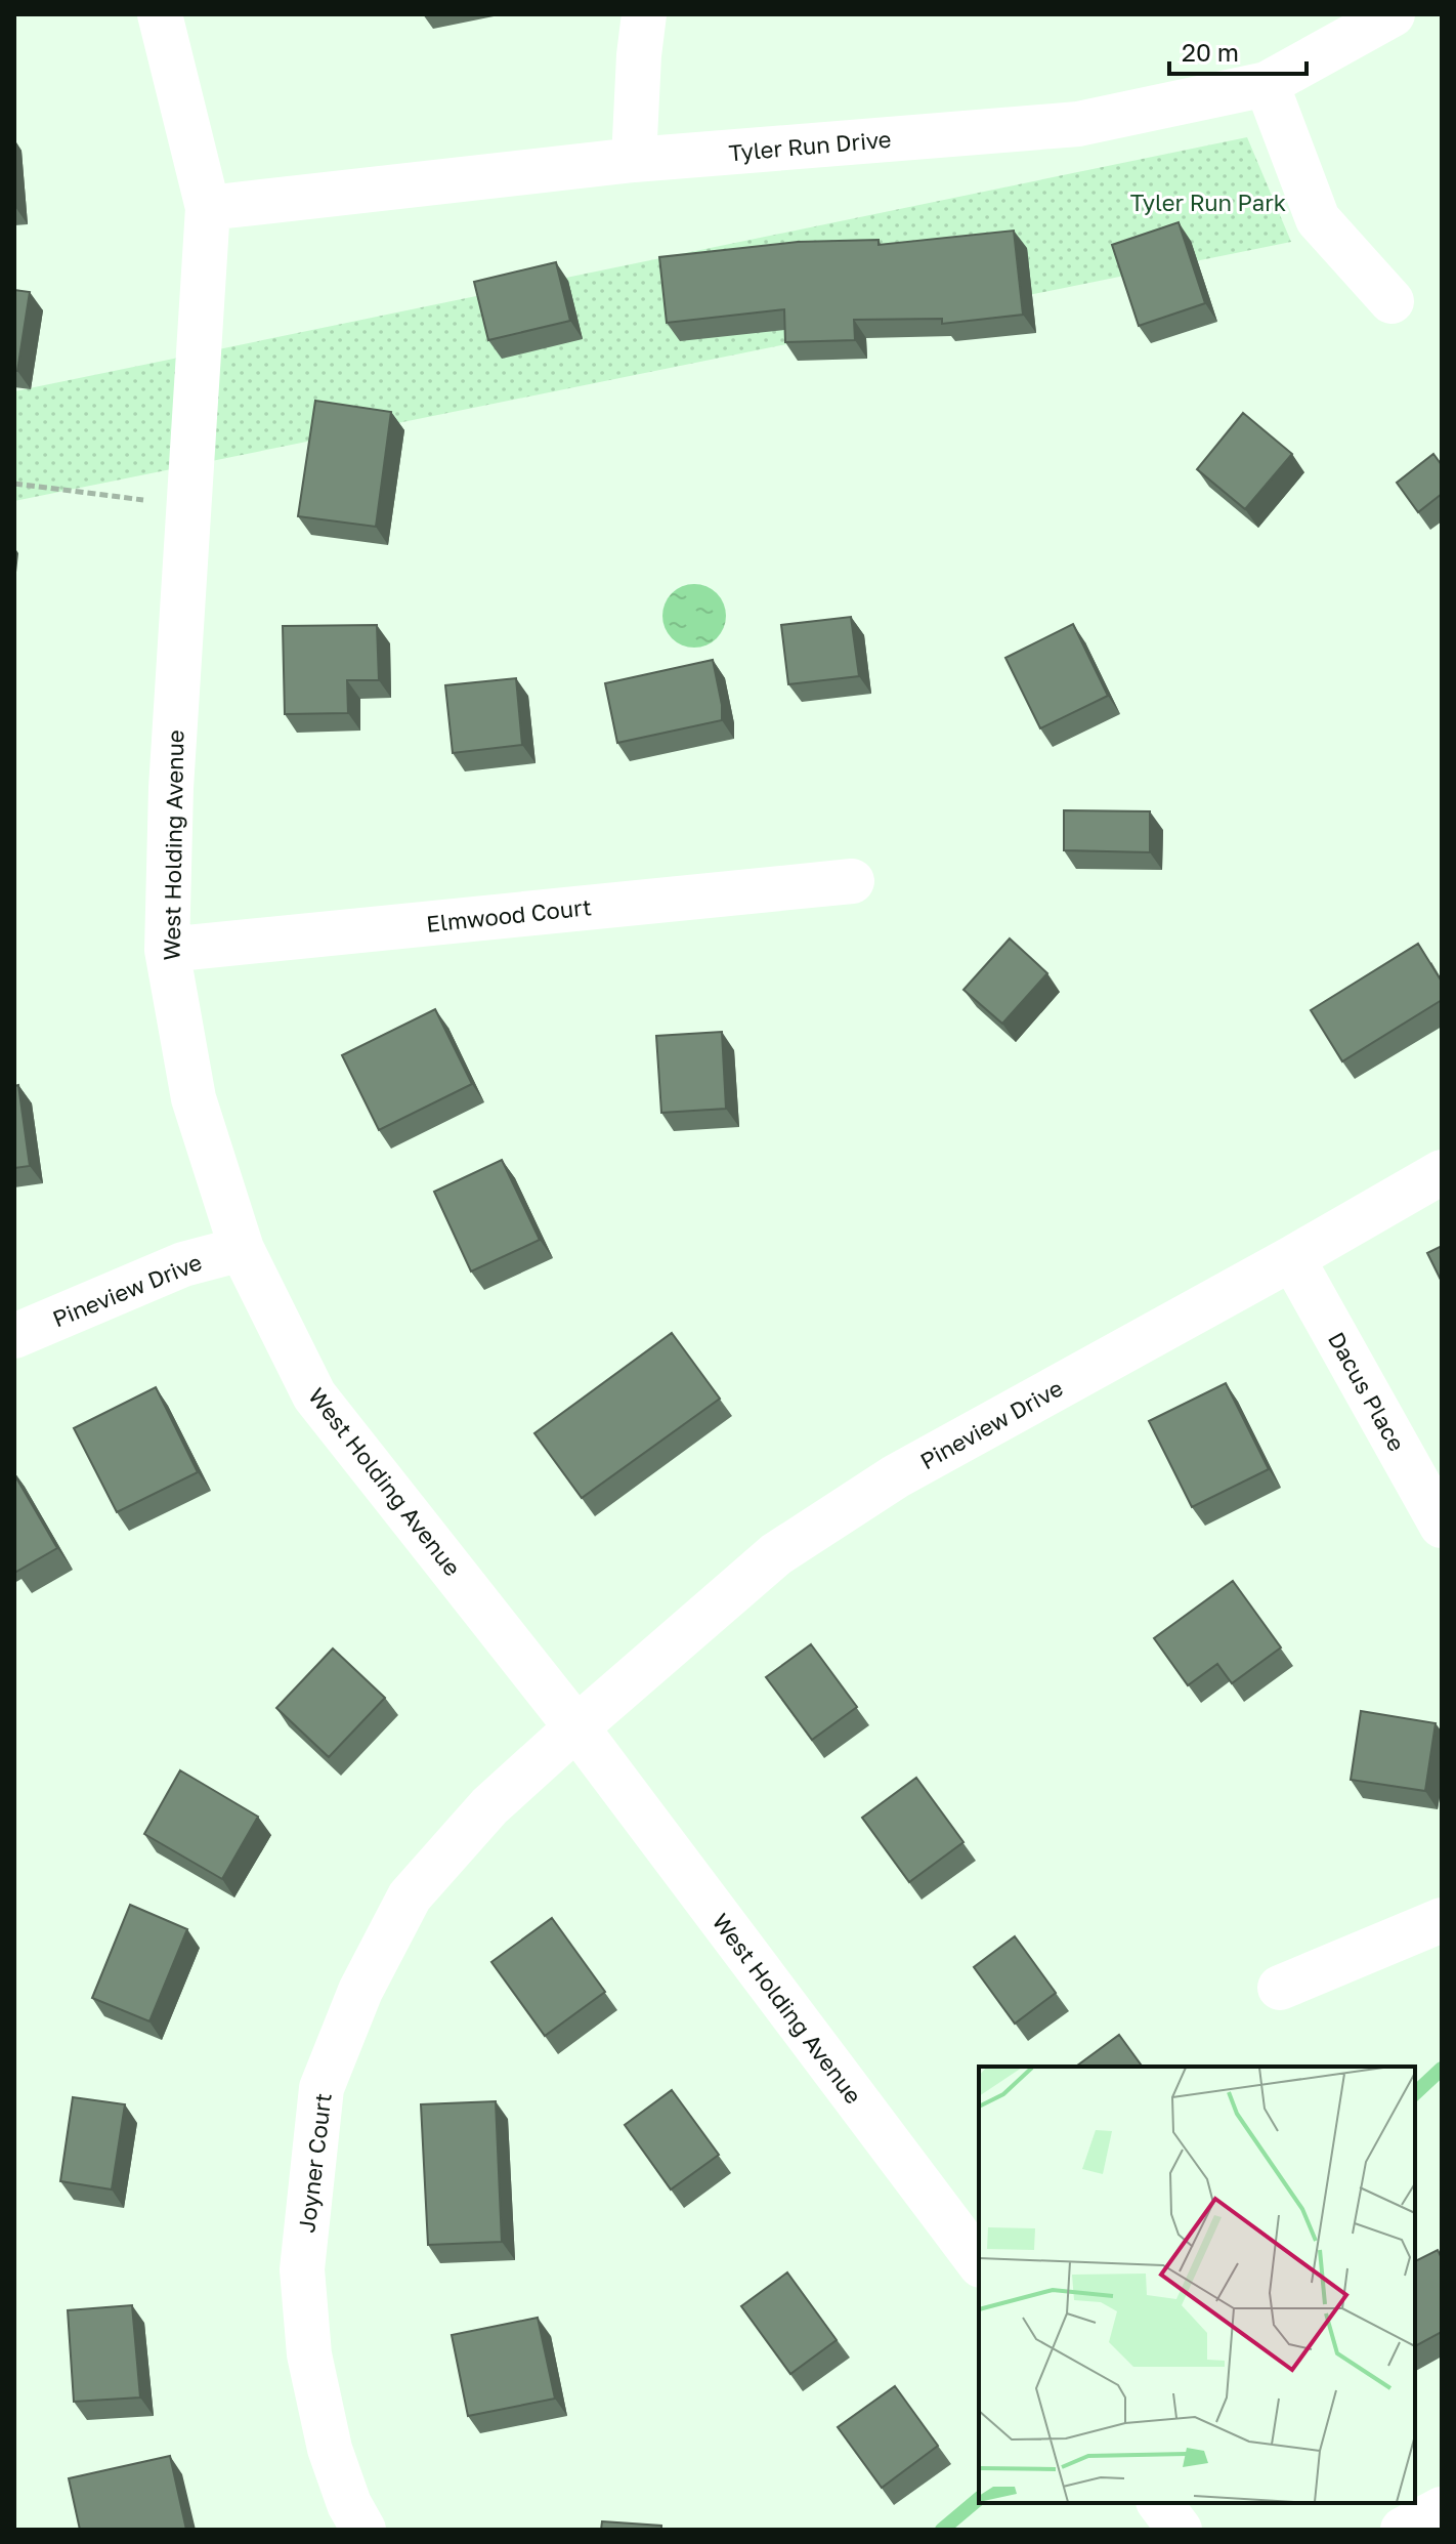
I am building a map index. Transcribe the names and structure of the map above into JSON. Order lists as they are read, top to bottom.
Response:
{
  "streets": {
    "street": [
      "Tyler Run Drive",
      "West Holding Avenue",
      "Elmwood Court",
      "Pineview Drive",
      "Dacus Place",
      "Joyner Court"
    ]
  },
  "crossings": [
    ["Tyler Run Drive", "West Holding Avenue"],
    ["West Holding Avenue", "Elmwood Court"],
    ["West Holding Avenue", "Pineview Drive"],
    ["West Holding Avenue", "Joyner Court"],
    ["Pineview Drive", "Dacus Place"],
    ["Pineview Drive", "Joyner Court"]
  ],
  "parks": ["Tyler Run Park"],
  "scale_bar": "20 m"
}
